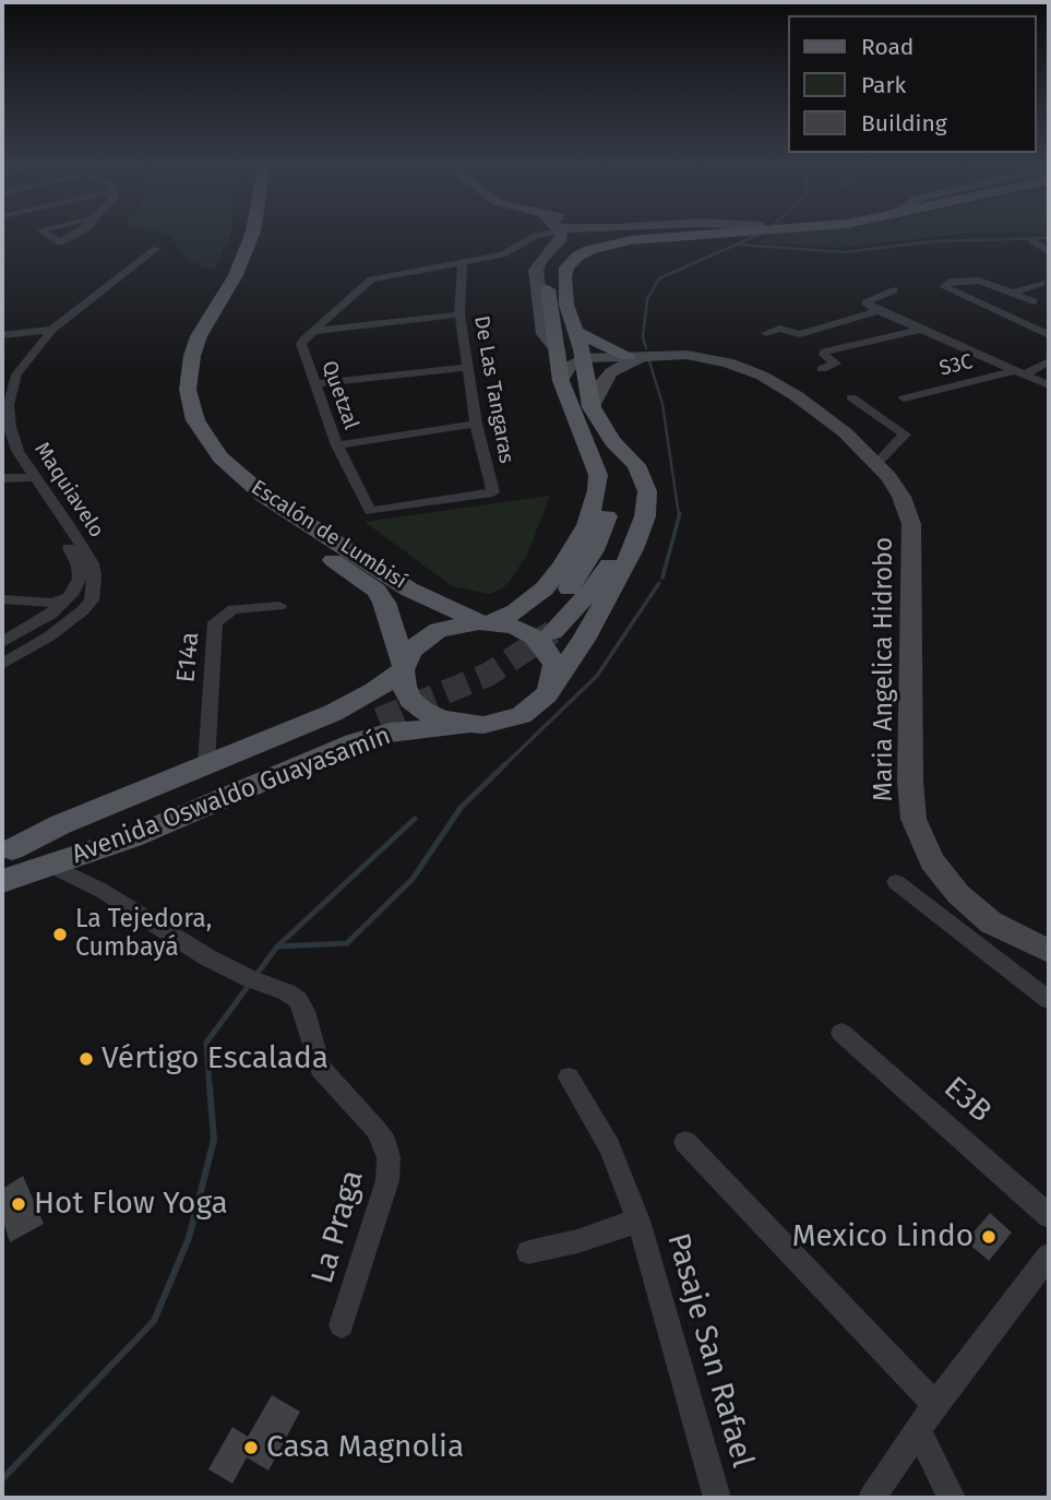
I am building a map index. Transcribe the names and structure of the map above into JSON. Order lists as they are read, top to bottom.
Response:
{
  "streets": {
    "main road": ["Escalón de Lumbisí", "Avenida Oswaldo Guayasamín"],
    "street": [
      "S3C",
      "De Las Tangaras",
      "Quetzal",
      "Maquiavelo",
      "E14a",
      "Maria Angelica Hidrobo",
      "E3B",
      "La Praga",
      "Pasaje San Rafael"
    ]
  },
  "crossings": [
    ["De Las Tangaras", "Quetzal"],
    ["Escalón de Lumbisí", "Avenida Oswaldo Guayasamín"],
    ["E14a", "Avenida Oswaldo Guayasamín"],
    ["Avenida Oswaldo Guayasamín", "La Praga"]
  ],
  "places": [
    "La Tejedora, Cumbayá",
    "Vértigo Escalada",
    "Hot Flow Yoga",
    "Mexico Lindo",
    "Casa Magnolia"
  ],
  "legend": ["Road", "Park", "Building"]
}
